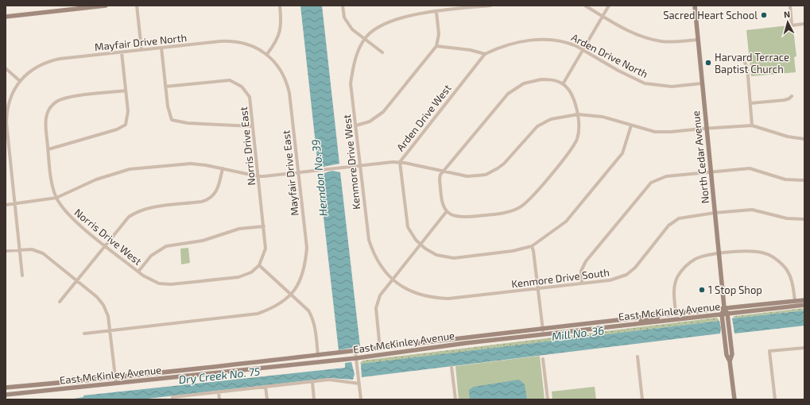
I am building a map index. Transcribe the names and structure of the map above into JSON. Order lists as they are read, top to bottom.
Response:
{
  "streets": {
    "main road": ["North Cedar Avenue", "East McKinley Avenue"],
    "street": [
      "Mayfair Drive North",
      "Arden Drive North",
      "Arden Drive West",
      "Norris Drive East",
      "Kenmore Drive West",
      "Mayfair Drive East",
      "Norris Drive West",
      "Kenmore Drive South"
    ]
  },
  "crossings": [
    ["Mayfair Drive North", "Mayfair Drive East"],
    ["Arden Drive North", "Arden Drive West"],
    ["Arden Drive North", "North Cedar Avenue"],
    ["Norris Drive East", "Norris Drive West"],
    ["North Cedar Avenue", "Kenmore Drive South"],
    ["North Cedar Avenue", "East McKinley Avenue"],
    ["Kenmore Drive West", "Kenmore Drive South"]
  ],
  "water": ["Herndon No. 39", "Mill No. 36", "Dry Creek No. 75"],
  "places": ["Sacred Heart School", "Harvard Terrace Baptist Church", "1 Stop Shop"],
  "north": "top"
}
